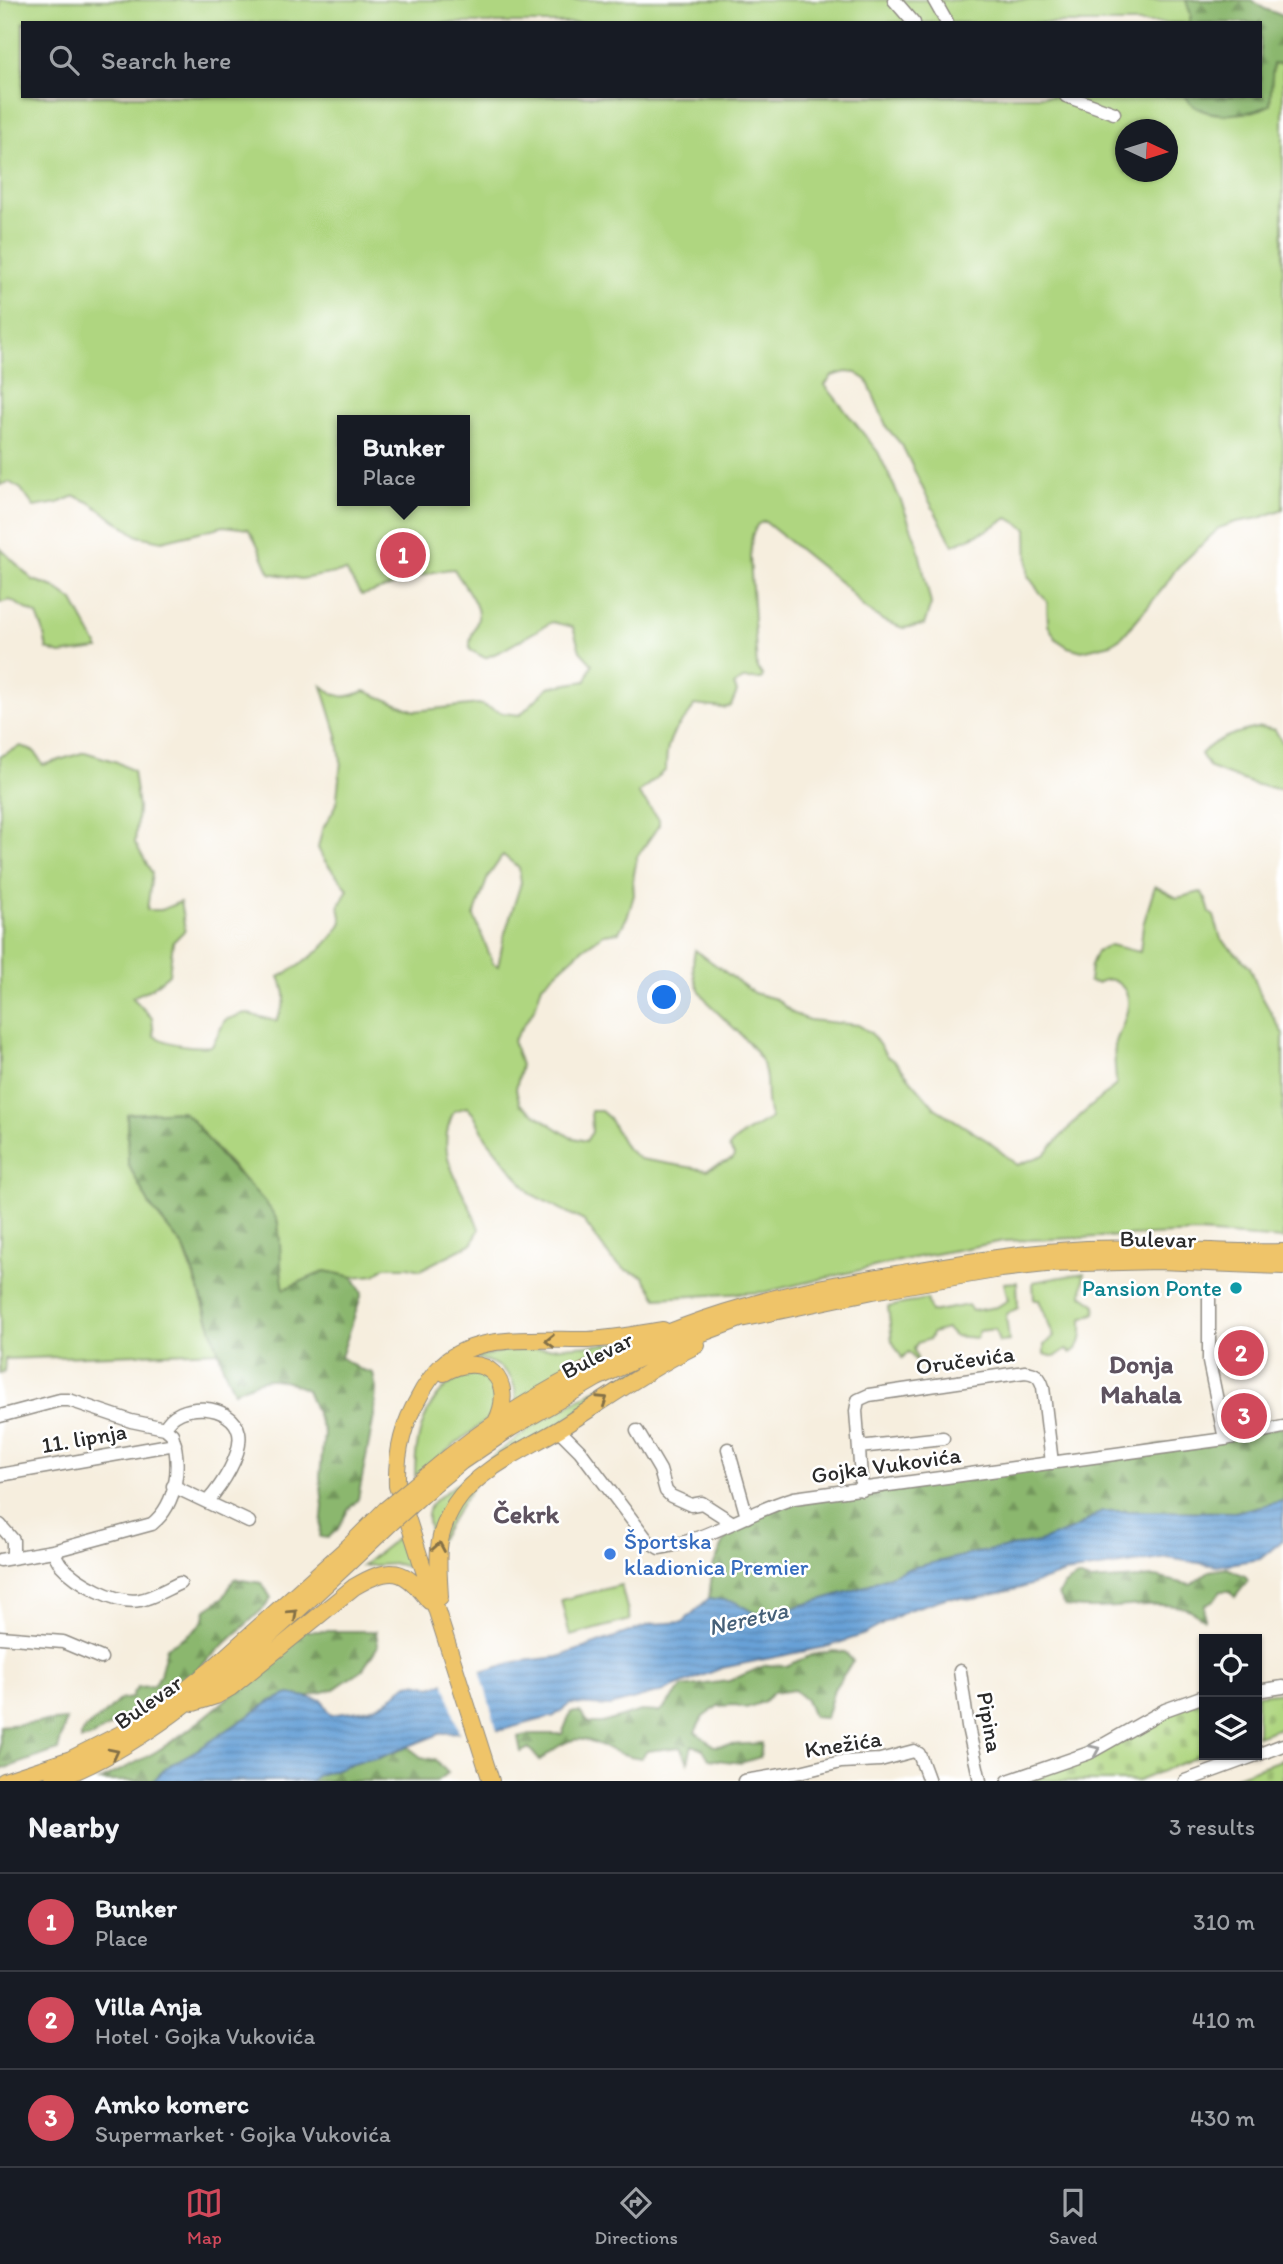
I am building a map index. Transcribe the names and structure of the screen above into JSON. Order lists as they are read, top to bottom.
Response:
{
  "streets": {
    "main road": ["Bulevar"],
    "street": [
      "Oručevića",
      "11. lipnja",
      "Gojka Vukovića",
      "Pipina",
      "Knežića"
    ]
  },
  "crossings": [
    ["Oručevića", "Gojka Vukovića"]
  ],
  "districts": ["Donja Mahala", "Čekrk"],
  "water": ["Neretva"],
  "places": ["Pansion Ponte", "Športska kladionica Premier"],
  "north": "right",
  "page": {
    "search": "Search here",
    "popup": ["Bunker", "Place"],
    "pins": ["1", "2", "3"],
    "heading": ["Nearby", "3 results"],
    "list": [
      {
        "mark": "1",
        "name": "Bunker",
        "note": "Place",
        "value": "310 m"
      },
      {
        "mark": "2",
        "name": "Villa Anja",
        "note": "Hotel · Gojka Vukovića",
        "value": "410 m"
      },
      {
        "mark": "3",
        "name": "Amko komerc",
        "note": "Supermarket · Gojka Vukovića",
        "value": "430 m"
      }
    ],
    "nav": ["Map", "Directions", "Saved"]
  }
}
